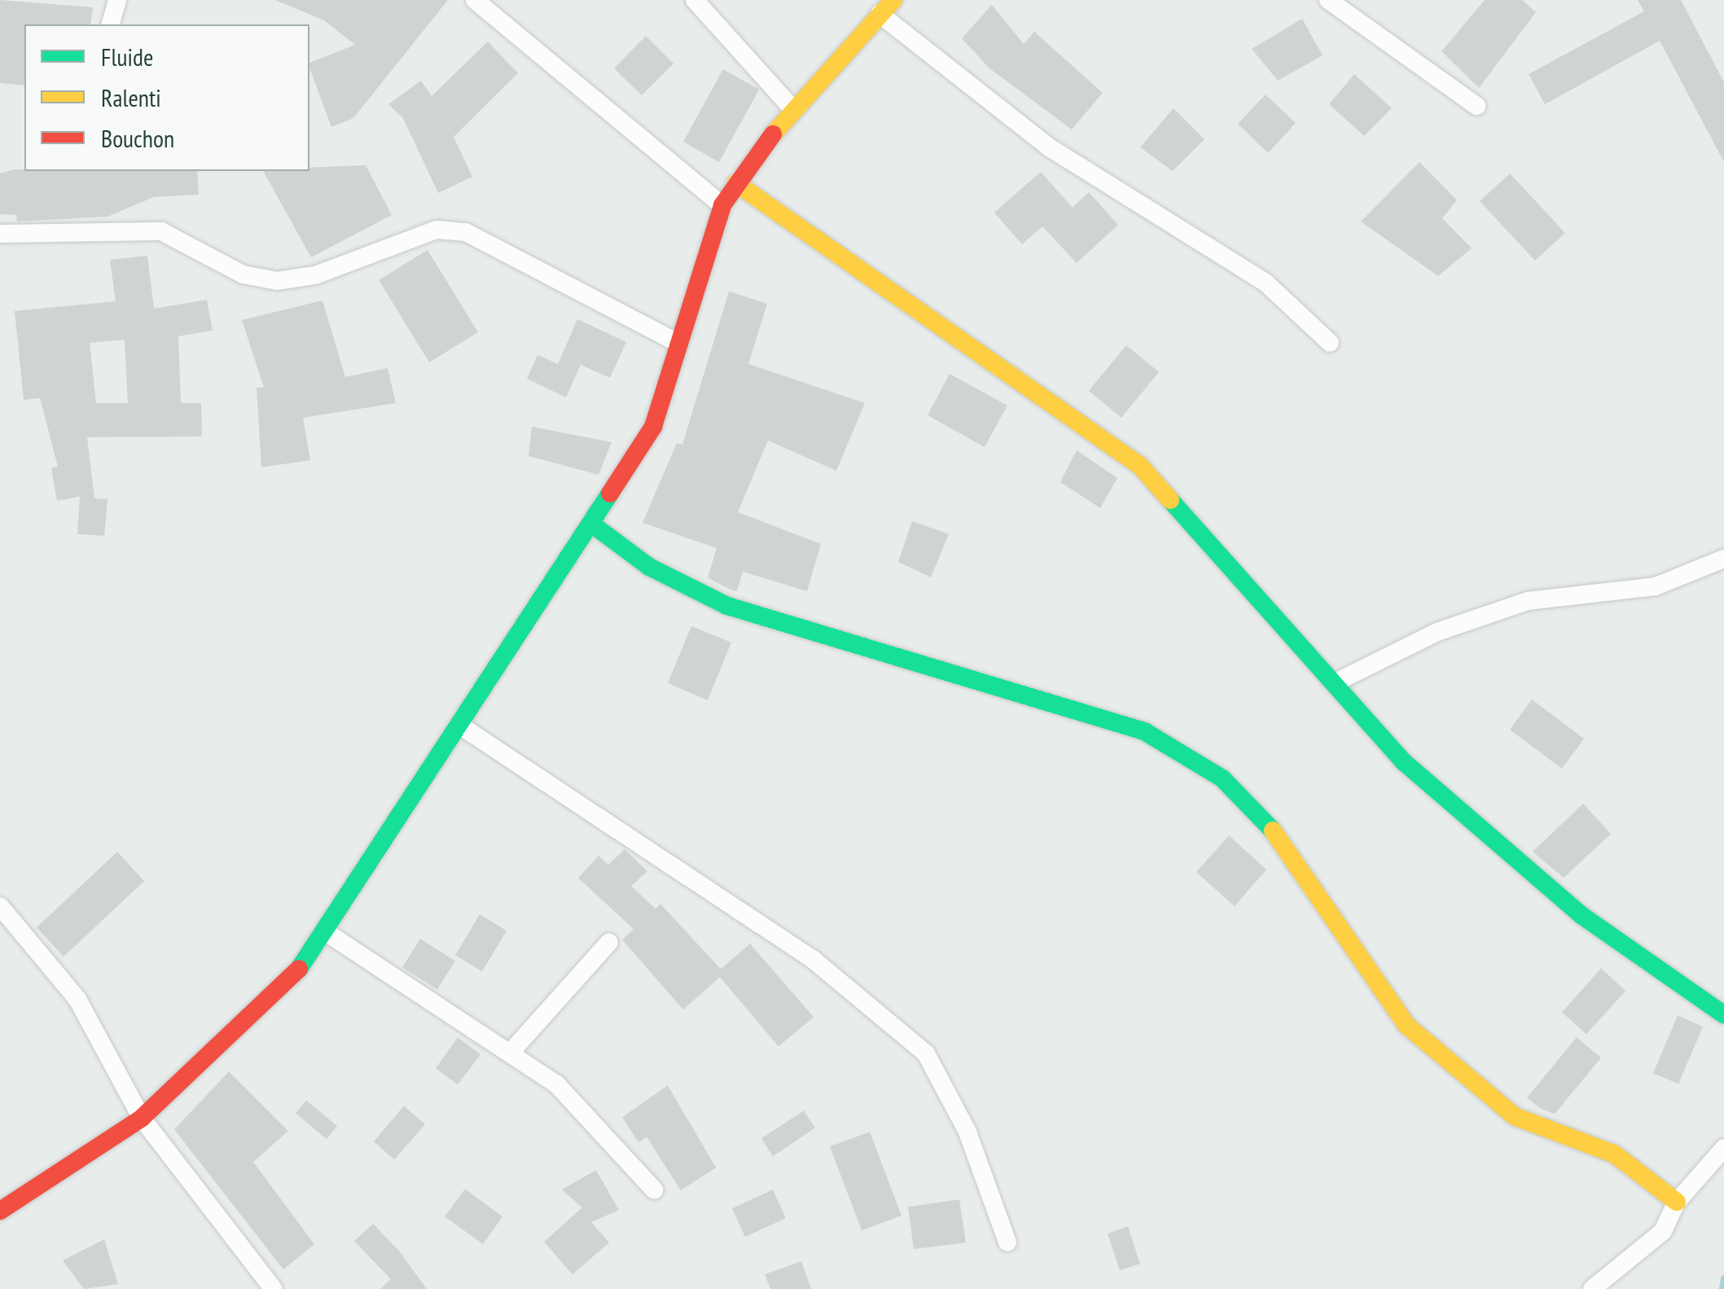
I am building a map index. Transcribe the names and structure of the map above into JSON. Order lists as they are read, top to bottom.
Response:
{
  "legend": ["Fluide", "Ralenti", "Bouchon"]
}
